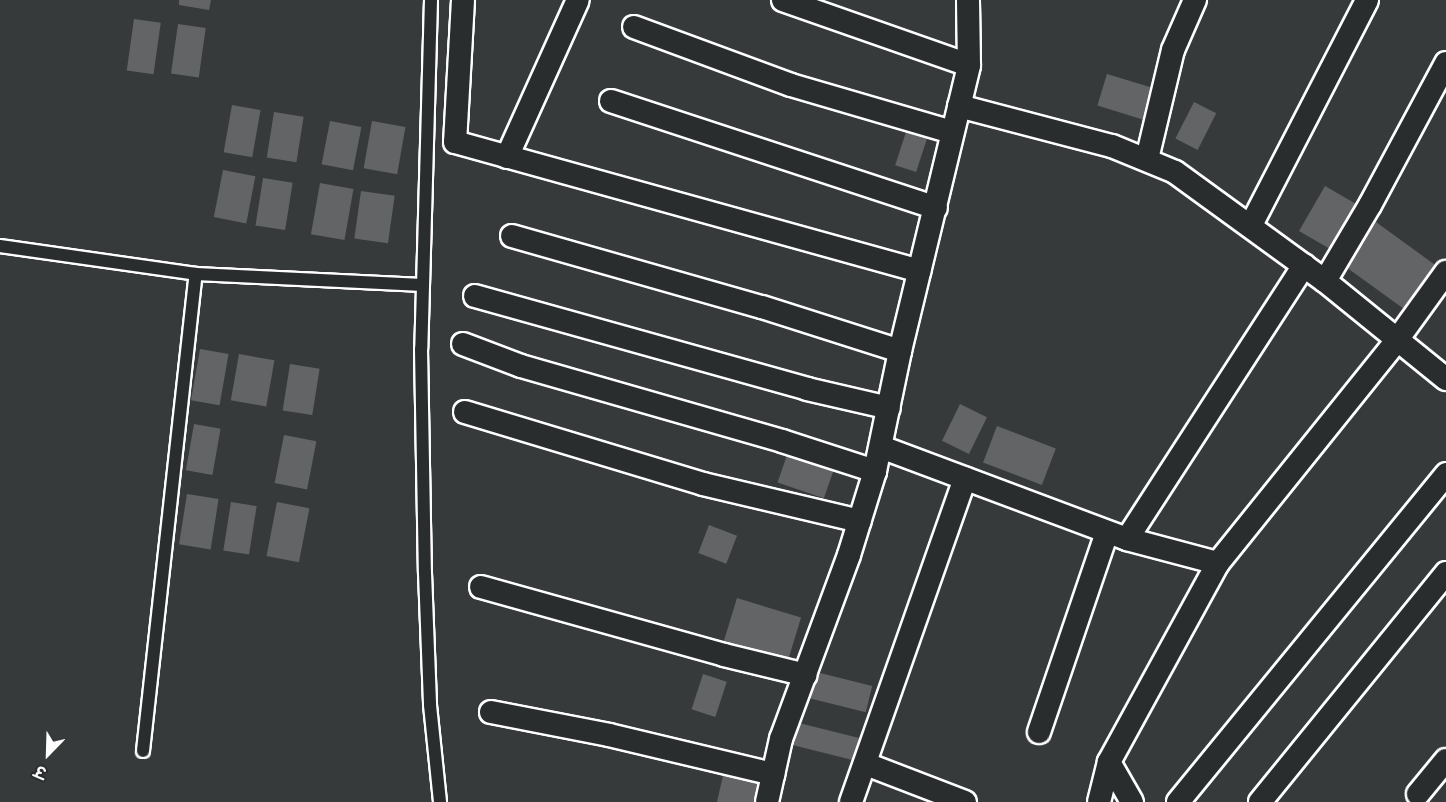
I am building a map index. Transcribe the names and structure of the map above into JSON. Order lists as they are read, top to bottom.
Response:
{
  "north": "bottom left"
}
